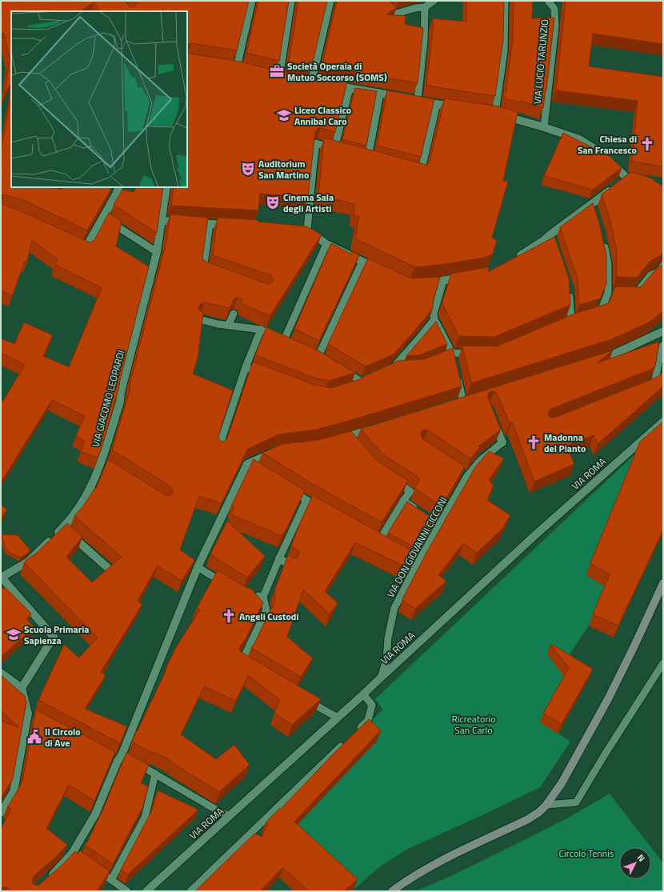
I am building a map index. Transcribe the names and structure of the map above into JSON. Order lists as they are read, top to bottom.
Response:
{
  "streets": {
    "street": ["VIA GIACOMO LEOPARDI", "VIA ROMA"],
    "lane": ["VIA LUCIO TARUNZIO", "VIA DON GIOVANNI CICCONI"]
  },
  "crossings": [
    ["VIA ROMA", "VIA DON GIOVANNI CICCONI"]
  ],
  "parks": ["Ricreatorio San Carlo", "Circolo Tennis"],
  "places": {
    "office": ["Società Operaia di Mutuo Soccorso (SOMS)"],
    "school or university": ["Liceo Classico Annibal Caro", "Scuola Primaria Sapienza"],
    "church": ["Chiesa di San Francesco", "Madonna del Pianto", "Angeli Custodi"],
    "theatre": ["Auditorium San Martino", "Cinema Sala degli Artisti"],
    "public building": ["Il Circolo di Ave"]
  },
  "north": "top right"
}
